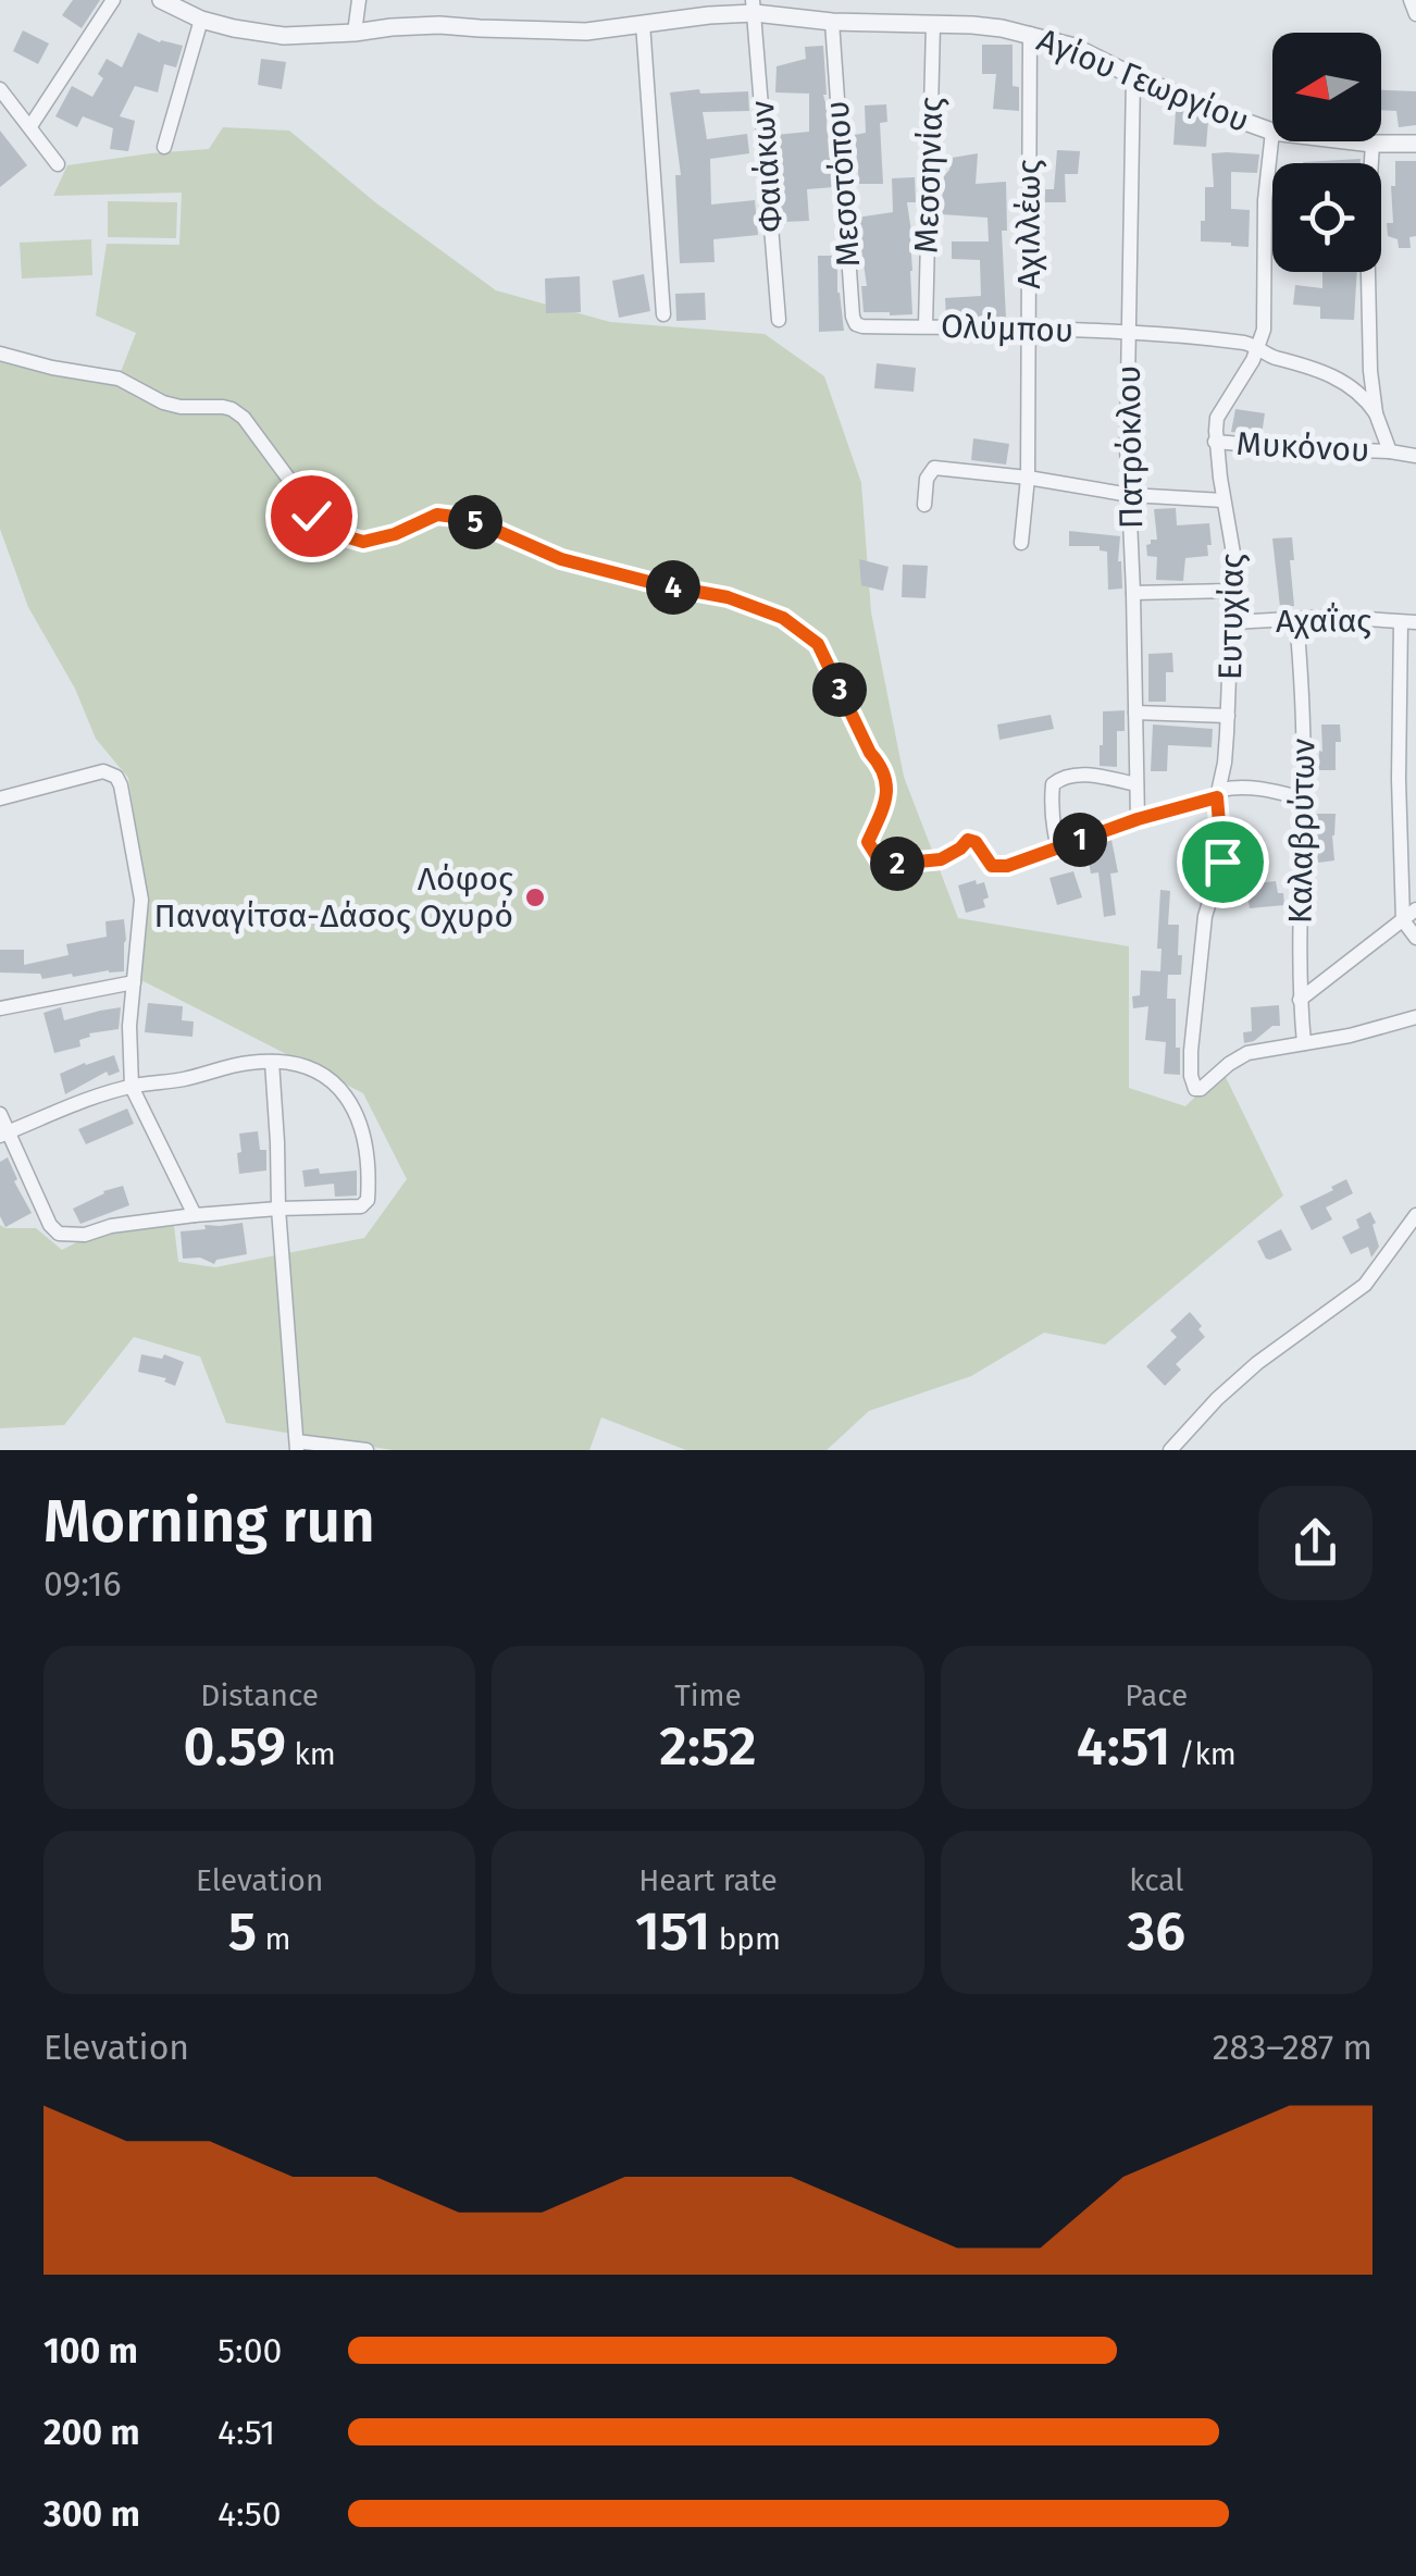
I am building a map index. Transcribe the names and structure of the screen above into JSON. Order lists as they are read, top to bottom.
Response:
{
  "streets": {
    "street": [
      "Αγίου Γεωργίου",
      "Φαιάκων",
      "Μεσσηνίας",
      "Μεσοτόπου",
      "Αχιλλέως",
      "Ολύμπου",
      "Πατρόκλου",
      "Μυκόνου",
      "Ευτυχίας",
      "Αχαΐας",
      "Καλαβρύτων"
    ]
  },
  "crossings": [
    ["Αγίου Γεωργίου", "Φαιάκων"],
    ["Αγίου Γεωργίου", "Μεσσηνίας"],
    ["Αγίου Γεωργίου", "Μεσοτόπου"],
    ["Αγίου Γεωργίου", "Αχιλλέως"],
    ["Αγίου Γεωργίου", "Πατρόκλου"],
    ["Αγίου Γεωργίου", "Ευτυχίας"],
    ["Μεσσηνίας", "Ολύμπου"],
    ["Μεσοτόπου", "Ολύμπου"],
    ["Αχιλλέως", "Ολύμπου"],
    ["Ολύμπου", "Πατρόκλου"],
    ["Ολύμπου", "Ευτυχίας"],
    ["Μυκόνου", "Ευτυχίας"],
    ["Ευτυχίας", "Αχαΐας"],
    ["Ευτυχίας", "Καλαβρύτων"],
    ["Αχαΐας", "Καλαβρύτων"]
  ],
  "places": ["Λόφος Παναγίτσα-Δάσος Οχυρό"],
  "north": "left",
  "page": {
    "pins": [
      "5",
      "4",
      "3",
      "1",
      "2"
    ],
    "heading": ["Morning run", "09:16"],
    "stats": [
      ["Distance", "0.59 km"],
      ["Time", "2:52"],
      ["Pace", "4:51 /km"],
      ["Elevation", "5 m"],
      ["Heart rate", "151 bpm"],
      ["kcal", "36"]
    ],
    "chart": ["Elevation", "283–287 m"],
    "list": [
      {
        "name": "100 m",
        "note": "5:00"
      },
      {
        "name": "200 m",
        "note": "4:51"
      },
      {
        "name": "300 m",
        "note": "4:50"
      }
    ]
  }
}
